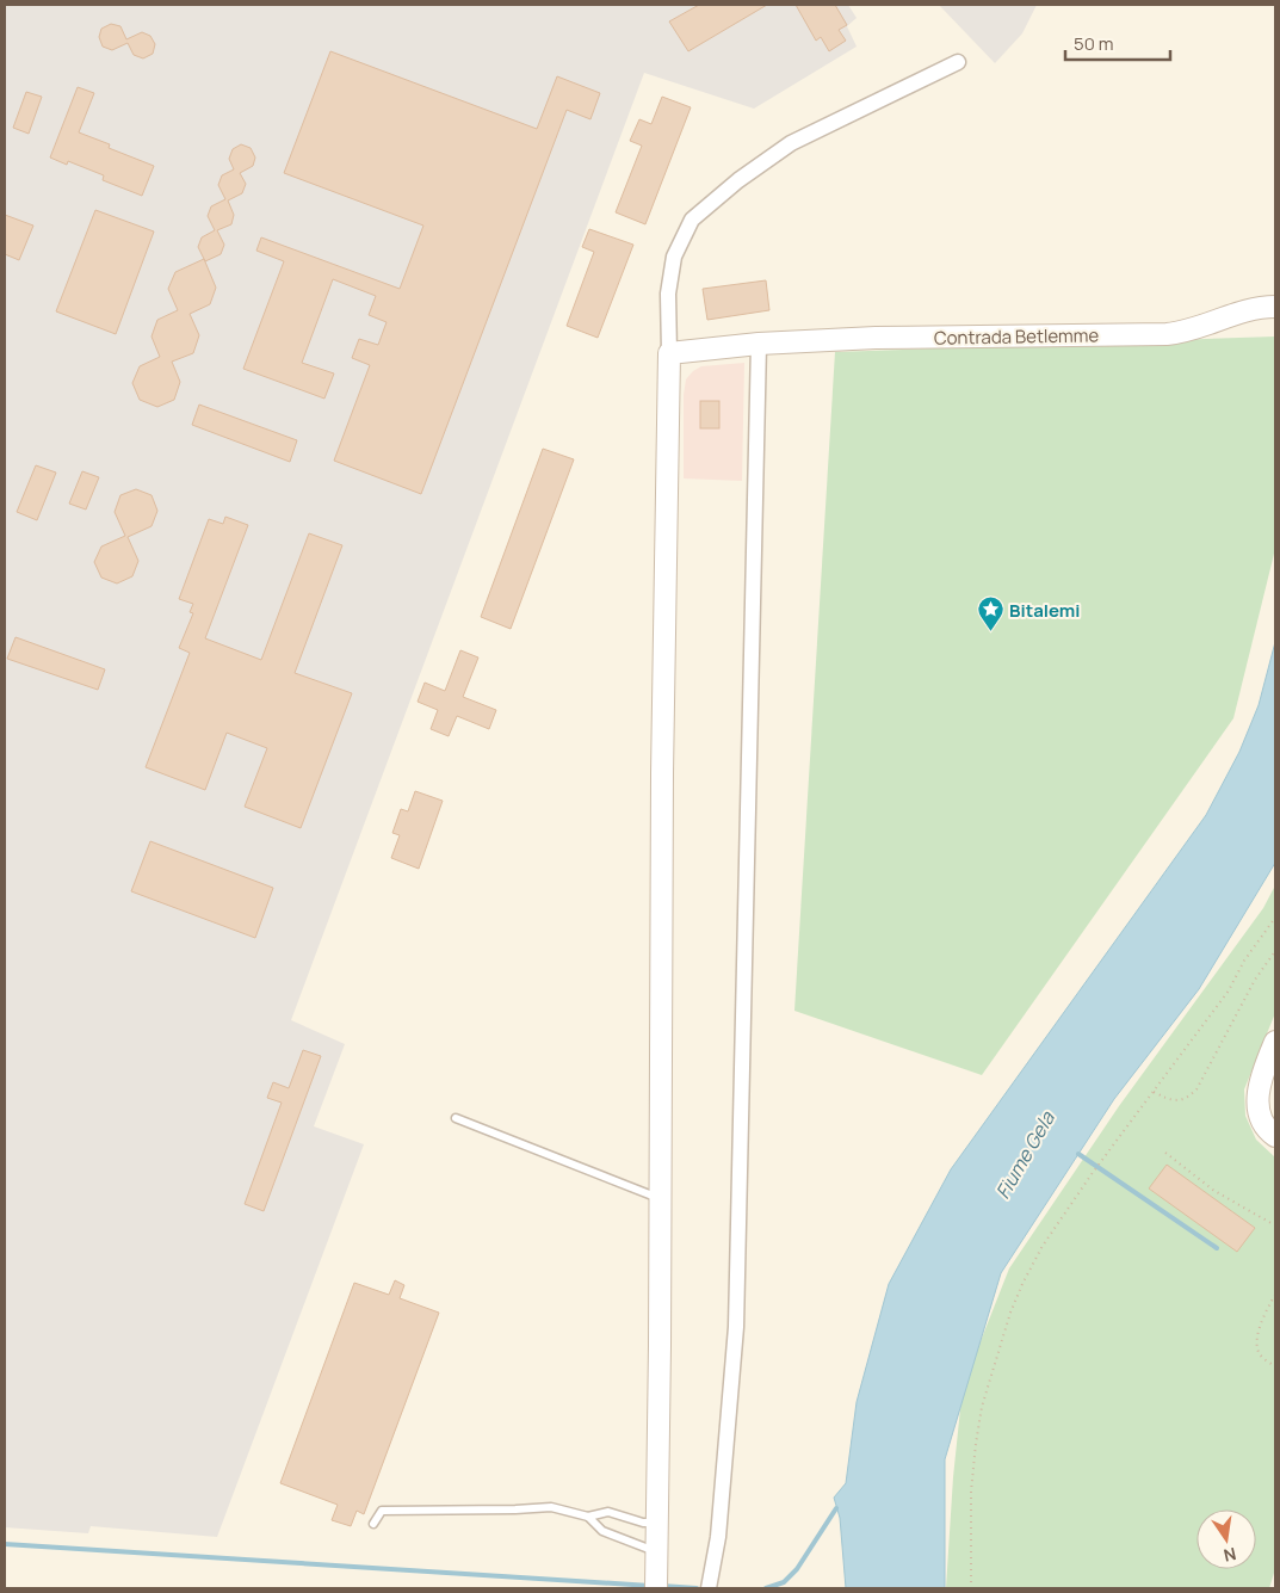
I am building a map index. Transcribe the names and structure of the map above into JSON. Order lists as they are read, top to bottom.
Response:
{
  "streets": {
    "street": ["Contrada Betlemme"]
  },
  "water": ["Fiume Gela"],
  "places": {
    "place": ["Bitalemi"]
  },
  "scale_bar": "50 m",
  "north": "bottom"
}
